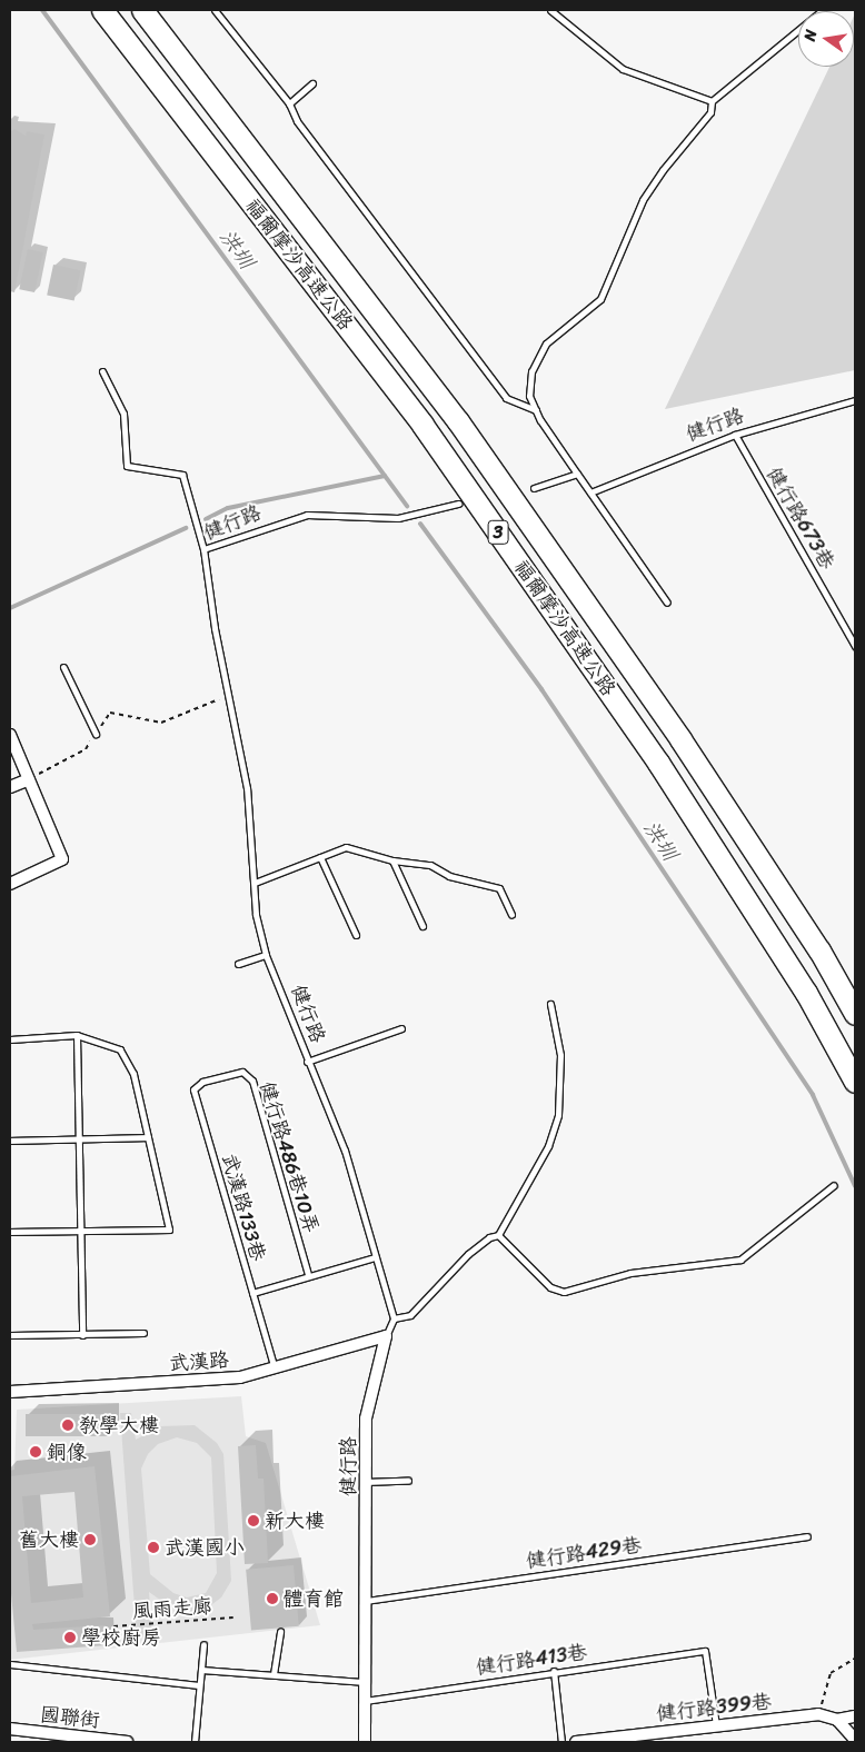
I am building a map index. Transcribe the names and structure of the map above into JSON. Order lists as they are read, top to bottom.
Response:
{
  "streets": {
    "highway": ["福爾摩沙高速公路", "3"],
    "street": [
      "健行路",
      "武漢路",
      "健行路399巷",
      "國聯街"
    ],
    "lane": [
      "健行路673巷",
      "健行路486巷10弄",
      "武漢路133巷",
      "健行路429巷",
      "健行路413巷"
    ],
    "path": ["風雨走廊"]
  },
  "crossings": [
    ["健行路", "健行路673巷"],
    ["健行路", "武漢路"],
    ["健行路", "健行路429巷"],
    ["健行路", "健行路413巷"],
    ["健行路486巷10弄", "武漢路133巷"],
    ["武漢路133巷", "武漢路"],
    ["健行路413巷", "健行路399巷"]
  ],
  "water": ["洪圳"],
  "places": [
    "教學大樓",
    "銅像",
    "新大樓",
    "舊大樓",
    "武漢國小",
    "體育館",
    "學校廚房"
  ],
  "north": "left"
}
